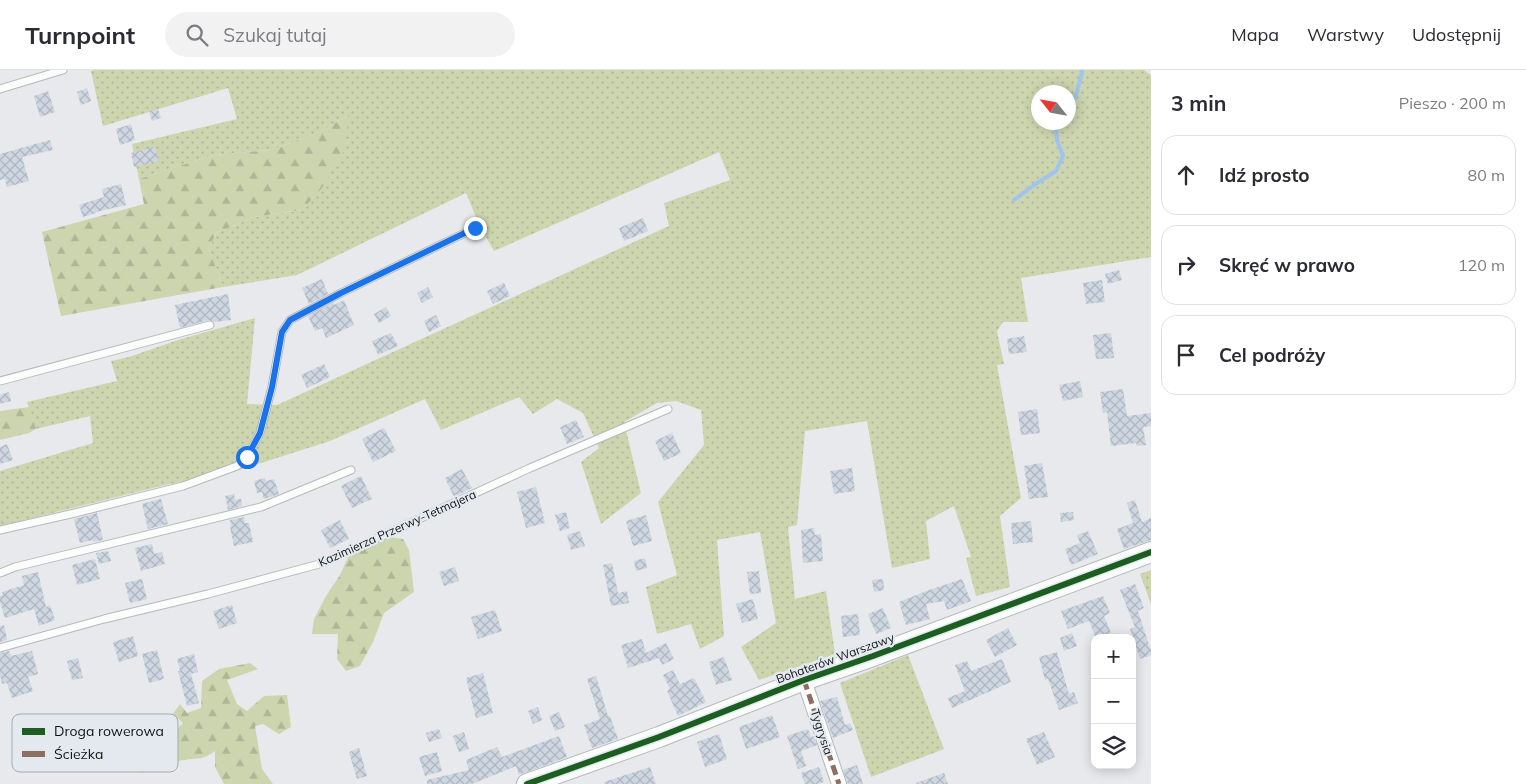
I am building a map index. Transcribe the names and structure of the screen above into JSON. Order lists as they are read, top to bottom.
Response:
{
  "streets": {
    "street": ["Bohaterów Warszawy", "Tygrysia"],
    "lane": ["Kazimierza Przerwy-Tetmajera"]
  },
  "crossings": [
    ["Bohaterów Warszawy", "Tygrysia"]
  ],
  "legend": ["Droga rowerowa", "Ścieżka"],
  "north": "top left",
  "page": {
    "header": "Turnpoint",
    "search": "Szukaj tutaj",
    "nav": ["Mapa", "Warstwy", "Udostępnij"],
    "heading": ["3 min", "Pieszo · 200 m"],
    "list": [
      ["Idź prosto", "80 m"],
      ["Skręć w prawo", "120 m"],
      "Cel podróży"
    ],
    "map_buttons": ["+", "−"]
  }
}
